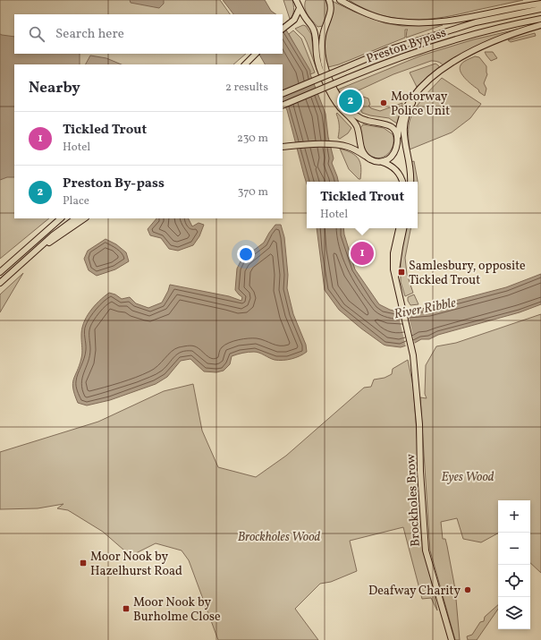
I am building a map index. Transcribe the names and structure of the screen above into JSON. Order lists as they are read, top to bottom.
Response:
{
  "streets": {
    "highway": ["Preston Bypass", "Brockholes Brow"]
  },
  "water": ["River Ribble"],
  "parks": ["Eyes Wood", "Brockholes Wood"],
  "places": {
    "other": ["Motorway Police Unit", "Deafway Charity"],
    "transit": ["Samlesbury, opposite Tickled Trout", "Moor Nook by Hazelhurst Road", "Moor Nook by Burholme Close"]
  },
  "page": {
    "search": "Search here",
    "heading": ["Nearby", "2 results"],
    "pins": ["2", "1"],
    "list": [
      {
        "mark": "1",
        "name": "Tickled Trout",
        "note": "Hotel",
        "value": "230 m"
      },
      {
        "mark": "2",
        "name": "Preston By-pass",
        "note": "Place",
        "value": "370 m"
      }
    ],
    "popup": ["Tickled Trout", "Hotel"],
    "map_buttons": ["+", "−"]
  }
}
